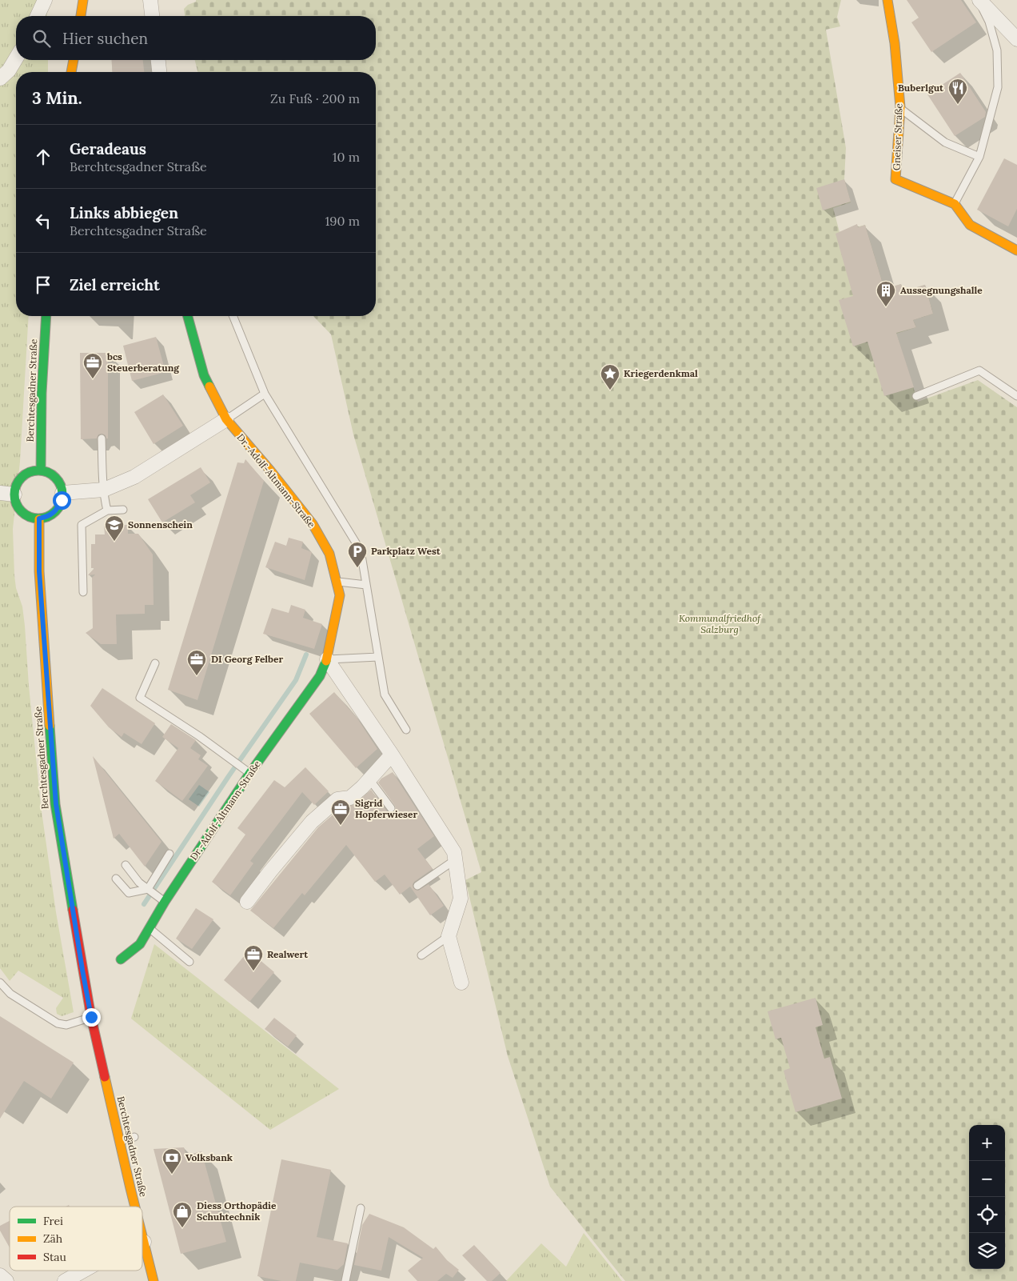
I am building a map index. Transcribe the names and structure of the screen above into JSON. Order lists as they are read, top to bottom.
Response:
{
  "streets": {
    "main road": ["Gneiser Straße", "Berchtesgadner Straße", "Dr.-Adolf-Altmann-Straße"]
  },
  "parks": ["Kommunalfriedhof Salzburg"],
  "places": {
    "restaurant": ["Buberlgut"],
    "building": ["Aussegnungshalle"],
    "office": [
      "bcs Steuerberatung",
      "DI Georg Felber",
      "Sigrid Hopferwieser",
      "Realwert"
    ],
    "place": ["Kriegerdenkmal"],
    "school or university": ["Sonnenschein"],
    "parking": ["Parkplatz West"],
    "bank": ["Volksbank"],
    "shop": ["Diess Orthopädie Schuhtechnik"]
  },
  "legend": ["Frei", "Zäh", "Stau"],
  "page": {
    "search": "Hier suchen",
    "heading": ["3 Min.", "Zu Fuß · 200 m"],
    "list": [
      ["Geradeaus", "Berchtesgadner Straße", "10 m"],
      ["Links abbiegen", "Berchtesgadner Straße", "190 m"],
      "Ziel erreicht"
    ],
    "map_buttons": ["+", "−"]
  }
}
